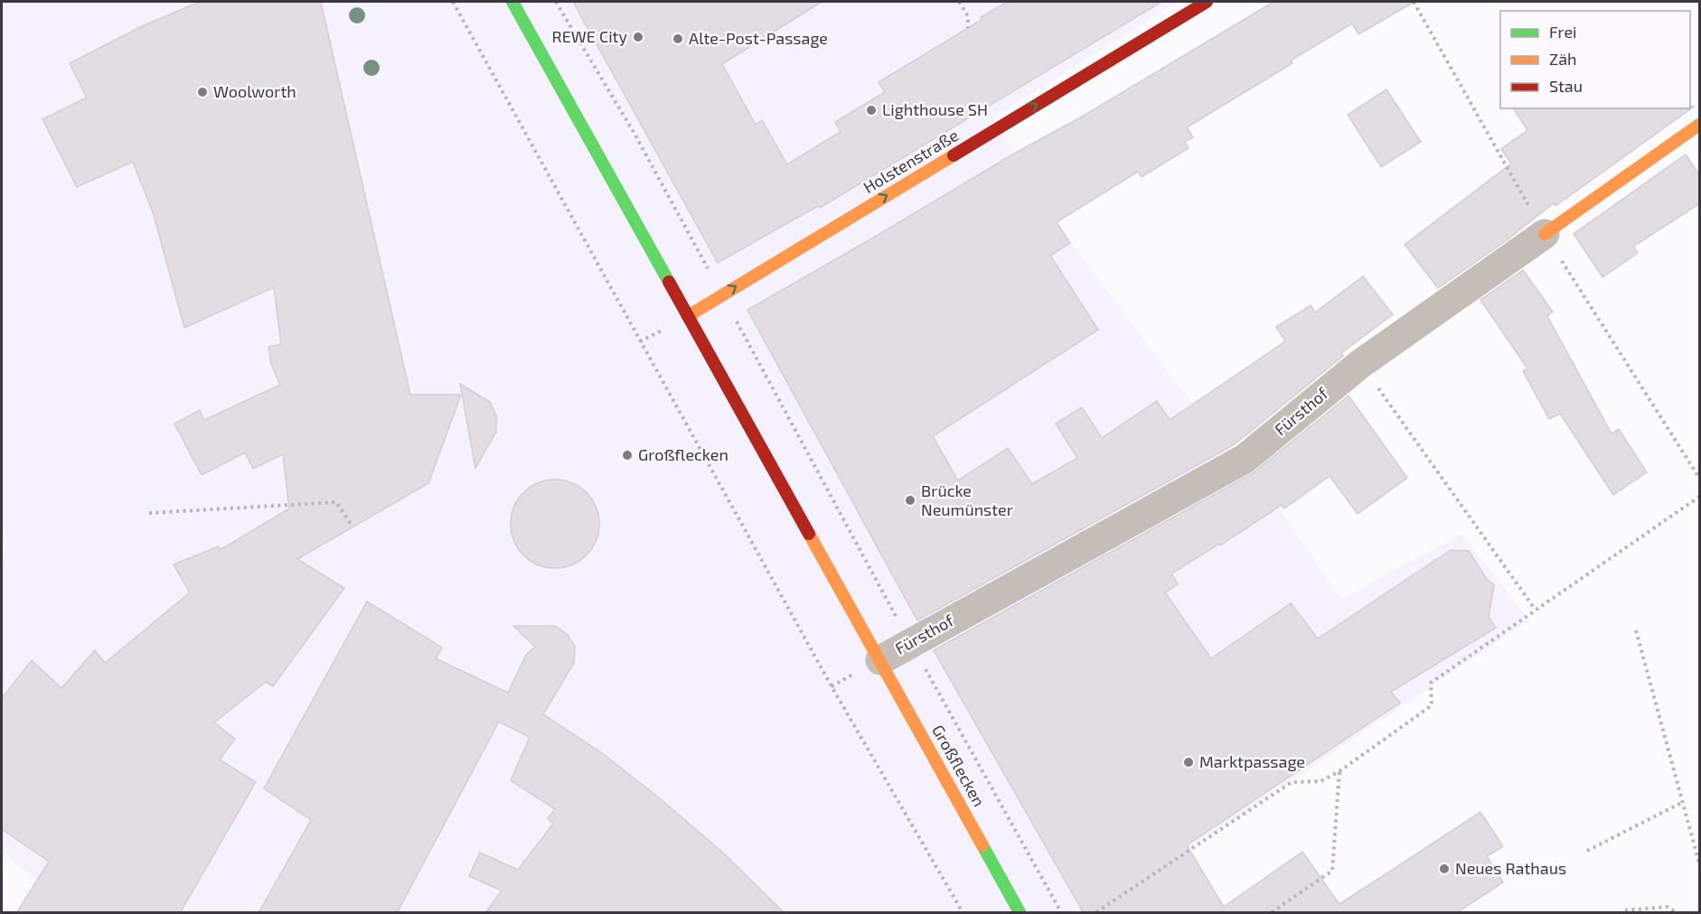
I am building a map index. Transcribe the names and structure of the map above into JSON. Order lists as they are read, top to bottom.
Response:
{
  "streets": {
    "street": ["Holstenstraße", "Fürsthof", "Großflecken"]
  },
  "crossings": [
    ["Holstenstraße", "Großflecken"],
    ["Fürsthof", "Großflecken"]
  ],
  "one_way": ["Holstenstraße"],
  "places": [
    "REWE City",
    "Alte-Post-Passage",
    "Woolworth",
    "Lighthouse SH",
    "Großflecken",
    "Brücke Neumünster",
    "Marktpassage",
    "Neues Rathaus"
  ],
  "legend": ["Frei", "Zäh", "Stau"]
}
